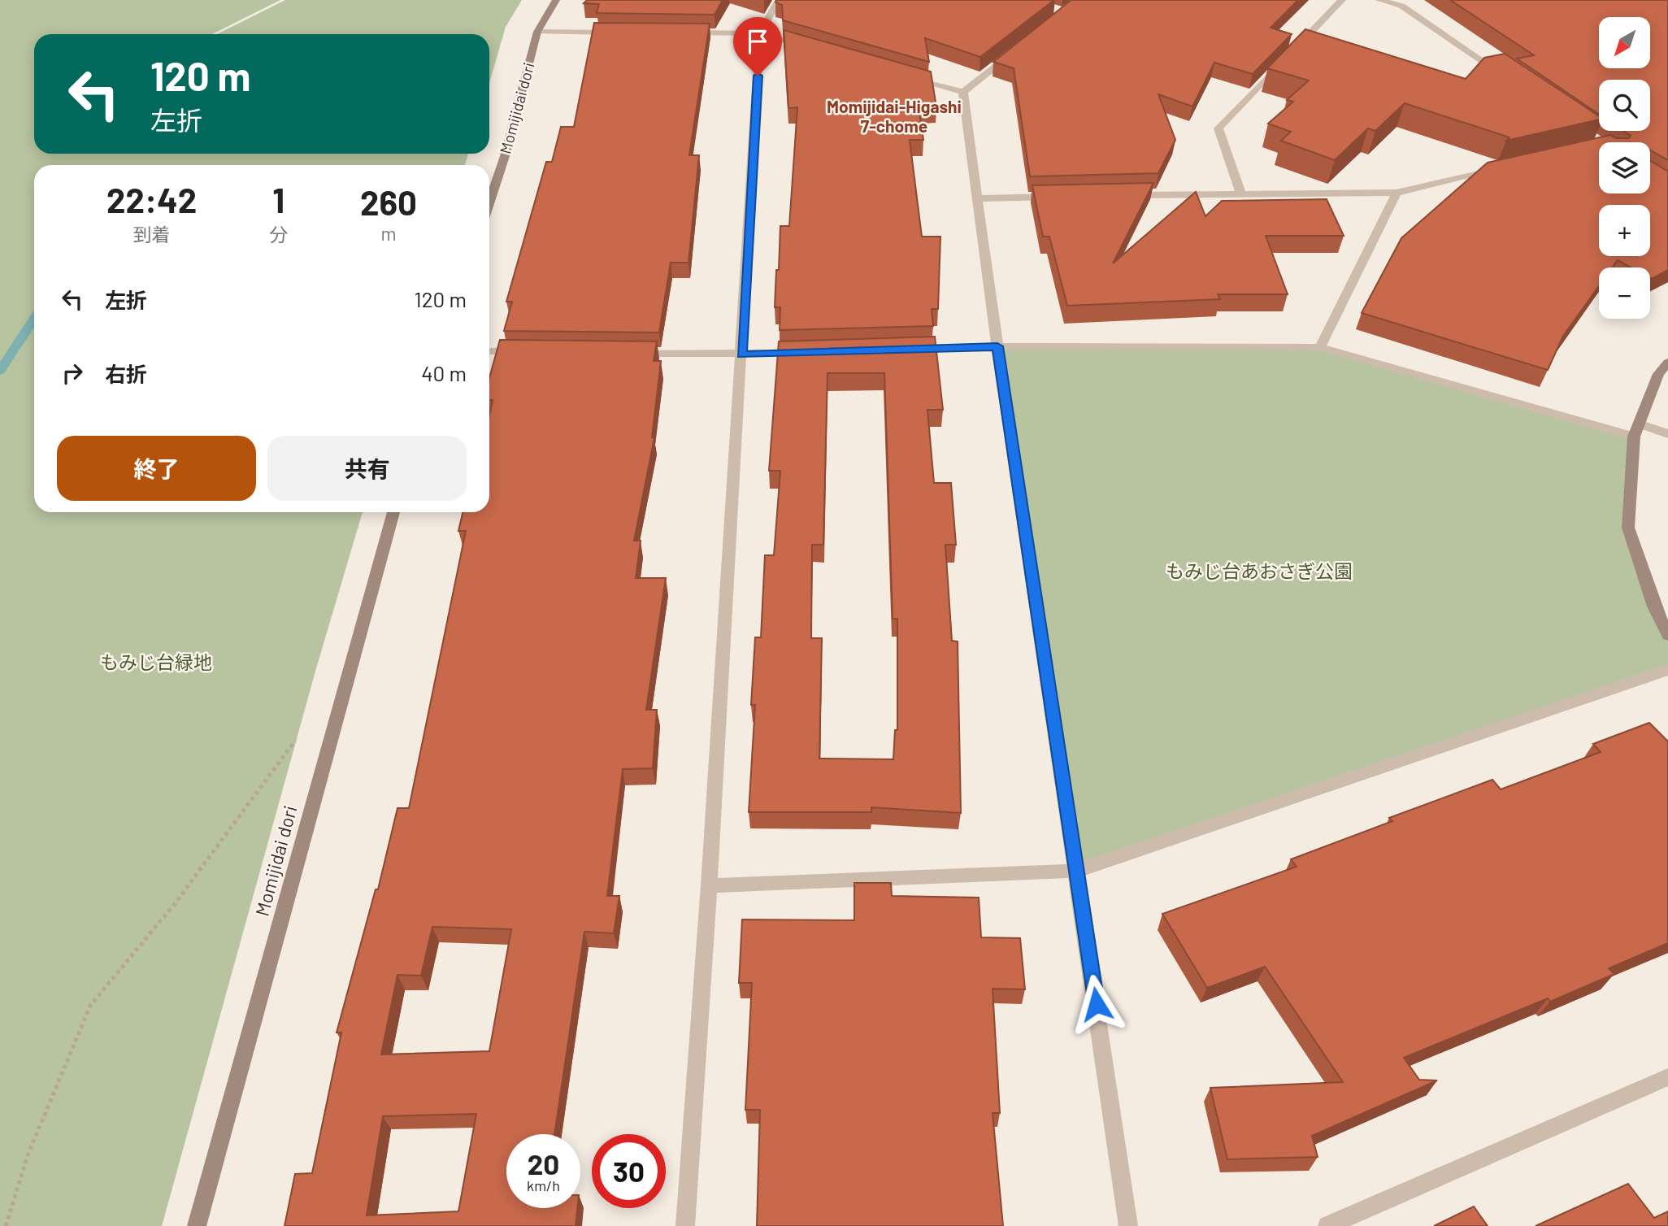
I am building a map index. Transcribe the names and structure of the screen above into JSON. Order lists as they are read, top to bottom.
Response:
{
  "streets": {
    "street": ["Momijidai dori"]
  },
  "districts": ["Momijidai-Higashi 7-chome"],
  "parks": ["もみじ台あおさぎ公園", "もみじ台緑地"],
  "north": "bottom left",
  "page": {
    "map_buttons": ["+", "−"],
    "turn": ["120 m", "左折"],
    "eta": [
      "22:42",
      "到着",
      "1",
      "分",
      "260",
      "m"
    ],
    "list": [
      {
        "name": "左折",
        "value": "120 m"
      },
      {
        "name": "右折",
        "value": "40 m"
      }
    ],
    "buttons": ["終了", "共有"],
    "speed": "20 km/h",
    "limit": "30"
  }
}
